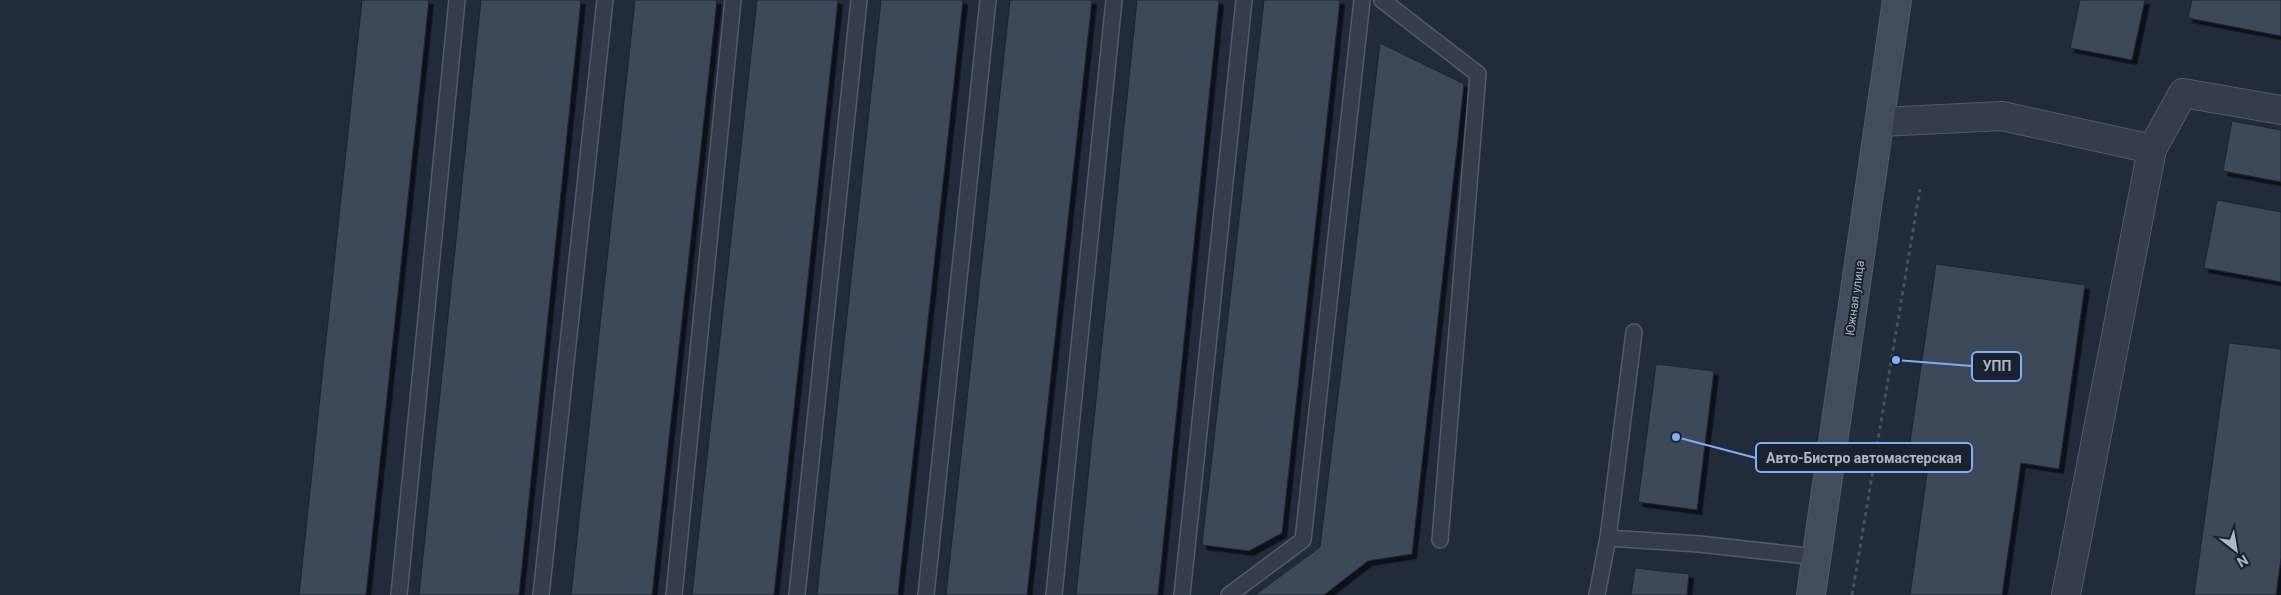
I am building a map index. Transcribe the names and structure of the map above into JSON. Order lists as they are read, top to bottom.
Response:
{
  "streets": {
    "main road": ["Южная улица"]
  },
  "places": ["УПП", "Авто-Бистро автомастерская"],
  "north": "bottom right"
}
